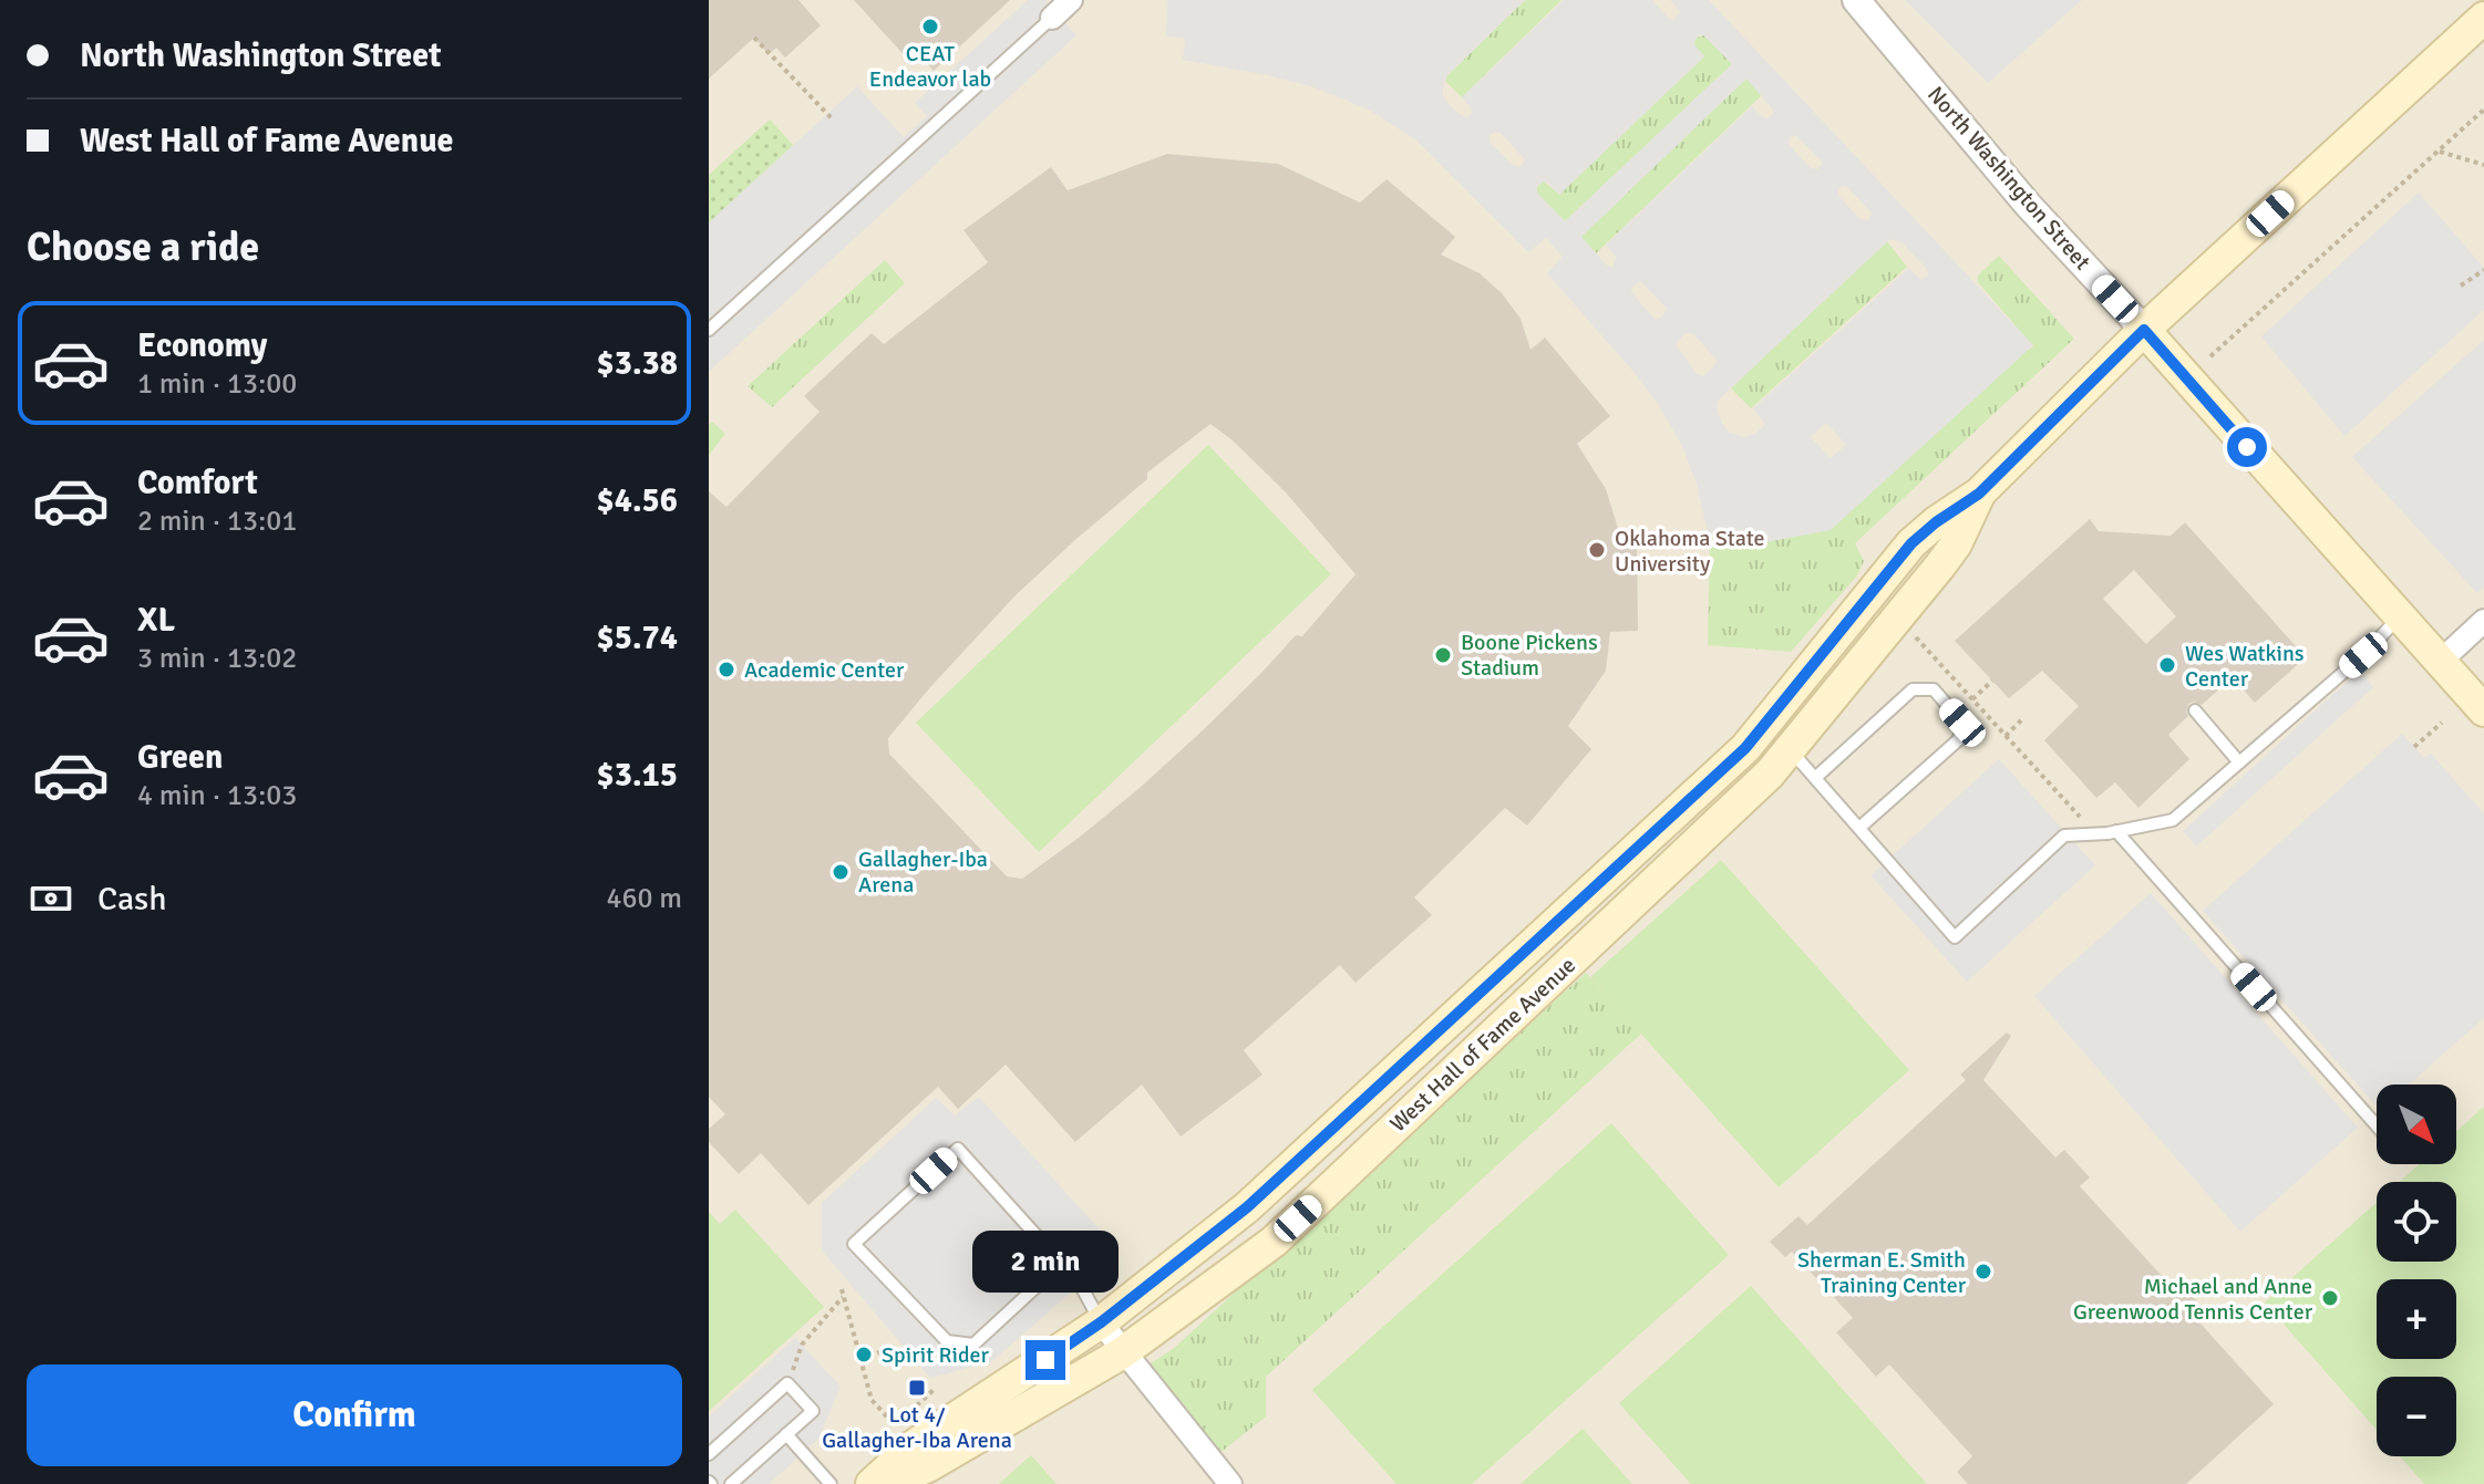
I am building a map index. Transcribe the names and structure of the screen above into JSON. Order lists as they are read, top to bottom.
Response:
{
  "streets": {
    "main road": ["North Washington Street", "West Hall of Fame Avenue"]
  },
  "crossings": [
    ["North Washington Street", "West Hall of Fame Avenue"]
  ],
  "places": {
    "other": [
      "CEAT Endeavor lab",
      "Oklahoma State University",
      "Boone Pickens Stadium",
      "Wes Watkins Center",
      "Academic Center",
      "Gallagher-Iba Arena",
      "Sherman E. Smith Training Center",
      "Michael and Anne Greenwood Tennis Center",
      "Spirit Rider"
    ],
    "transit": ["Lot 4/ Gallagher-Iba Arena"]
  },
  "north": "bottom right",
  "page": {
    "banner": ["North Washington Street", "West Hall of Fame Avenue"],
    "heading": "Choose a ride",
    "list": [
      {
        "name": "Economy",
        "note": "1 min · 13:00",
        "value": "$3.38"
      },
      {
        "name": "Comfort",
        "note": "2 min · 13:01",
        "value": "$4.56"
      },
      {
        "name": "XL",
        "note": "3 min · 13:02",
        "value": "$5.74"
      },
      {
        "name": "Green",
        "note": "4 min · 13:03",
        "value": "$3.15"
      }
    ],
    "pay": ["Cash", "460 m"],
    "map_buttons": ["+", "−"],
    "bubble": "2 min",
    "buttons": "Confirm"
  }
}
